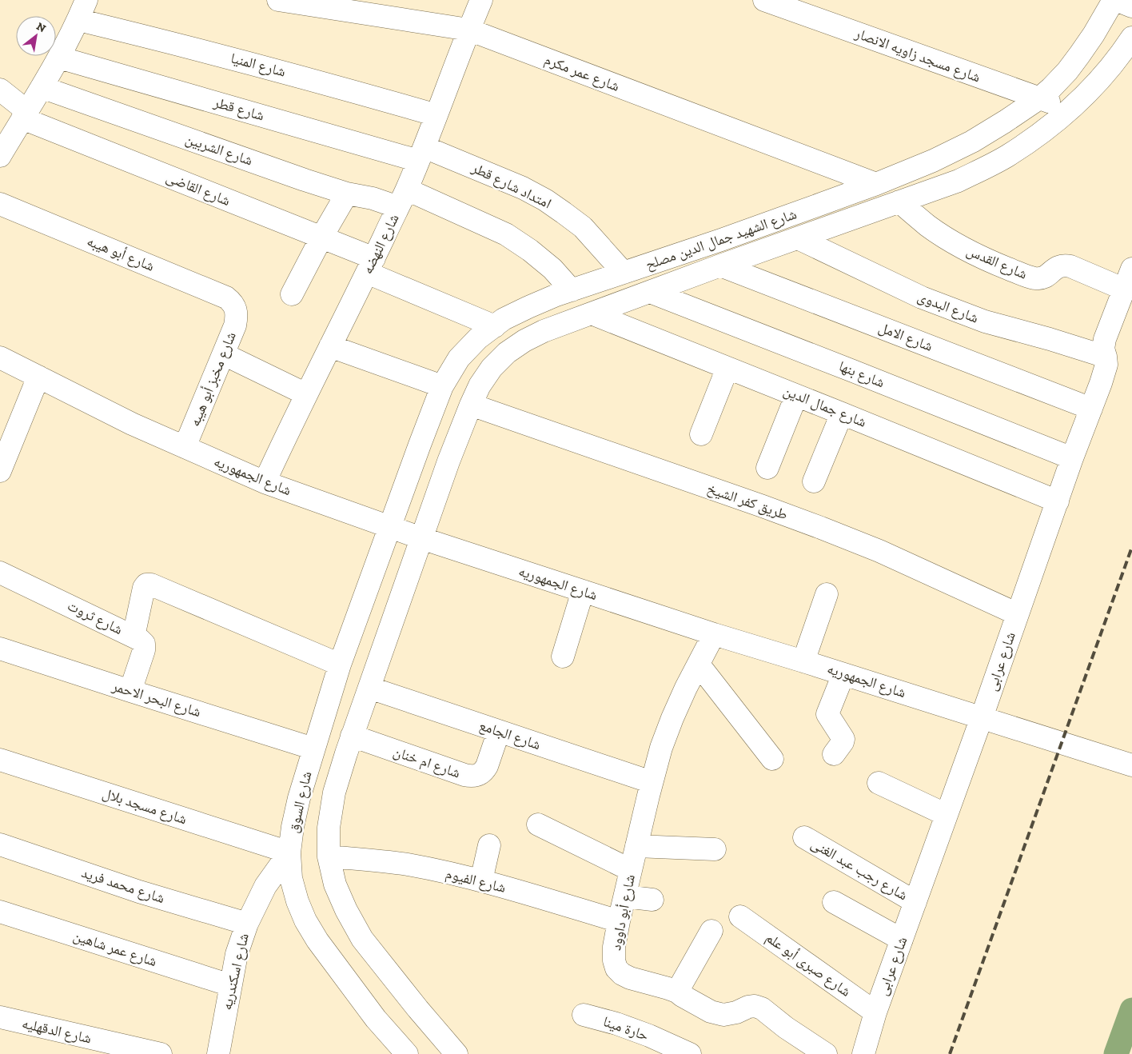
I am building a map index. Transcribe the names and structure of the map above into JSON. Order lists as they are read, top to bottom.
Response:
{
  "streets": {
    "street": [
      "شارع مسجد زاويه الانصار",
      "شارع المنيا",
      "شارع عمر مكرم",
      "شارع قطر",
      "شارع الشربين",
      "امتداد شارع قطر",
      "شارع القاضى",
      "شارع الشهيد جمال الدين مصلح",
      "شارع النهضه",
      "شارع أبو هيبه",
      "شارع القدس",
      "شارع البدوى",
      "شارع الامل",
      "شارع بنها",
      "شارع مخبز أبو هيبه",
      "شارع جمال الدين",
      "شارع الجمهوريه",
      "طريق كفر الشيخ",
      "شارع ثروت",
      "شارع عرابى",
      "شارع البحر الاحمر",
      "شارع الجامع",
      "شارع ام خنان",
      "شارع السوق",
      "شارع مسجد بلال",
      "شارع رجب عبد الغنى",
      "شارع الفيوم",
      "شارع محمد فريد",
      "شارع أبو داوود",
      "شارع عمر شاهين",
      "شارع صبرى أبو علم",
      "شارع اسكندريه",
      "حارة مينا",
      "شارع الدقهليه"
    ]
  },
  "crossings": [
    ["شارع مسجد زاويه الانصار", "شارع الشهيد جمال الدين مصلح"],
    ["شارع المنيا", "شارع النهضه"],
    ["شارع عمر مكرم", "شارع الشهيد جمال الدين مصلح"],
    ["شارع عمر مكرم", "شارع النهضه"],
    ["شارع قطر", "امتداد شارع قطر"],
    ["شارع قطر", "شارع النهضه"],
    ["شارع الشربين", "شارع الشهيد جمال الدين مصلح"],
    ["شارع الشربين", "شارع النهضه"],
    ["امتداد شارع قطر", "شارع الشهيد جمال الدين مصلح"],
    ["امتداد شارع قطر", "شارع النهضه"],
    ["شارع القاضى", "شارع الشهيد جمال الدين مصلح"],
    ["شارع القاضى", "شارع النهضه"],
    ["شارع الشهيد جمال الدين مصلح", "شارع القدس"],
    ["شارع الشهيد جمال الدين مصلح", "شارع البدوى"],
    ["شارع الشهيد جمال الدين مصلح", "شارع الامل"],
    ["شارع الشهيد جمال الدين مصلح", "شارع بنها"],
    ["شارع الشهيد جمال الدين مصلح", "شارع جمال الدين"],
    ["شارع الشهيد جمال الدين مصلح", "شارع الجمهوريه"],
    ["شارع الشهيد جمال الدين مصلح", "طريق كفر الشيخ"],
    ["شارع الشهيد جمال الدين مصلح", "شارع السوق"],
    ["شارع النهضه", "شارع الجمهوريه"],
    ["شارع أبو هيبه", "شارع مخبز أبو هيبه"],
    ["شارع القدس", "شارع عرابى"],
    ["شارع البدوى", "شارع عرابى"],
    ["شارع الامل", "شارع عرابى"],
    ["شارع بنها", "شارع عرابى"],
    ["شارع مخبز أبو هيبه", "شارع الجمهوريه"],
    ["شارع جمال الدين", "شارع عرابى"],
    ["شارع الجمهوريه", "شارع عرابى"],
    ["شارع الجمهوريه", "شارع السوق"],
    ["شارع الجمهوريه", "شارع أبو داوود"],
    ["طريق كفر الشيخ", "شارع عرابى"],
    ["شارع ثروت", "شارع البحر الاحمر"],
    ["شارع عرابى", "شارع رجب عبد الغنى"],
    ["شارع عرابى", "شارع صبرى أبو علم"],
    ["شارع البحر الاحمر", "شارع السوق"],
    ["شارع الجامع", "شارع ام خنان"],
    ["شارع الجامع", "شارع أبو داوود"],
    ["شارع السوق", "شارع مسجد بلال"],
    ["شارع السوق", "شارع اسكندريه"],
    ["شارع مسجد بلال", "شارع اسكندريه"],
    ["شارع الفيوم", "شارع أبو داوود"],
    ["شارع محمد فريد", "شارع اسكندريه"],
    ["شارع عمر شاهين", "شارع اسكندريه"]
  ],
  "north": "top right"
}
